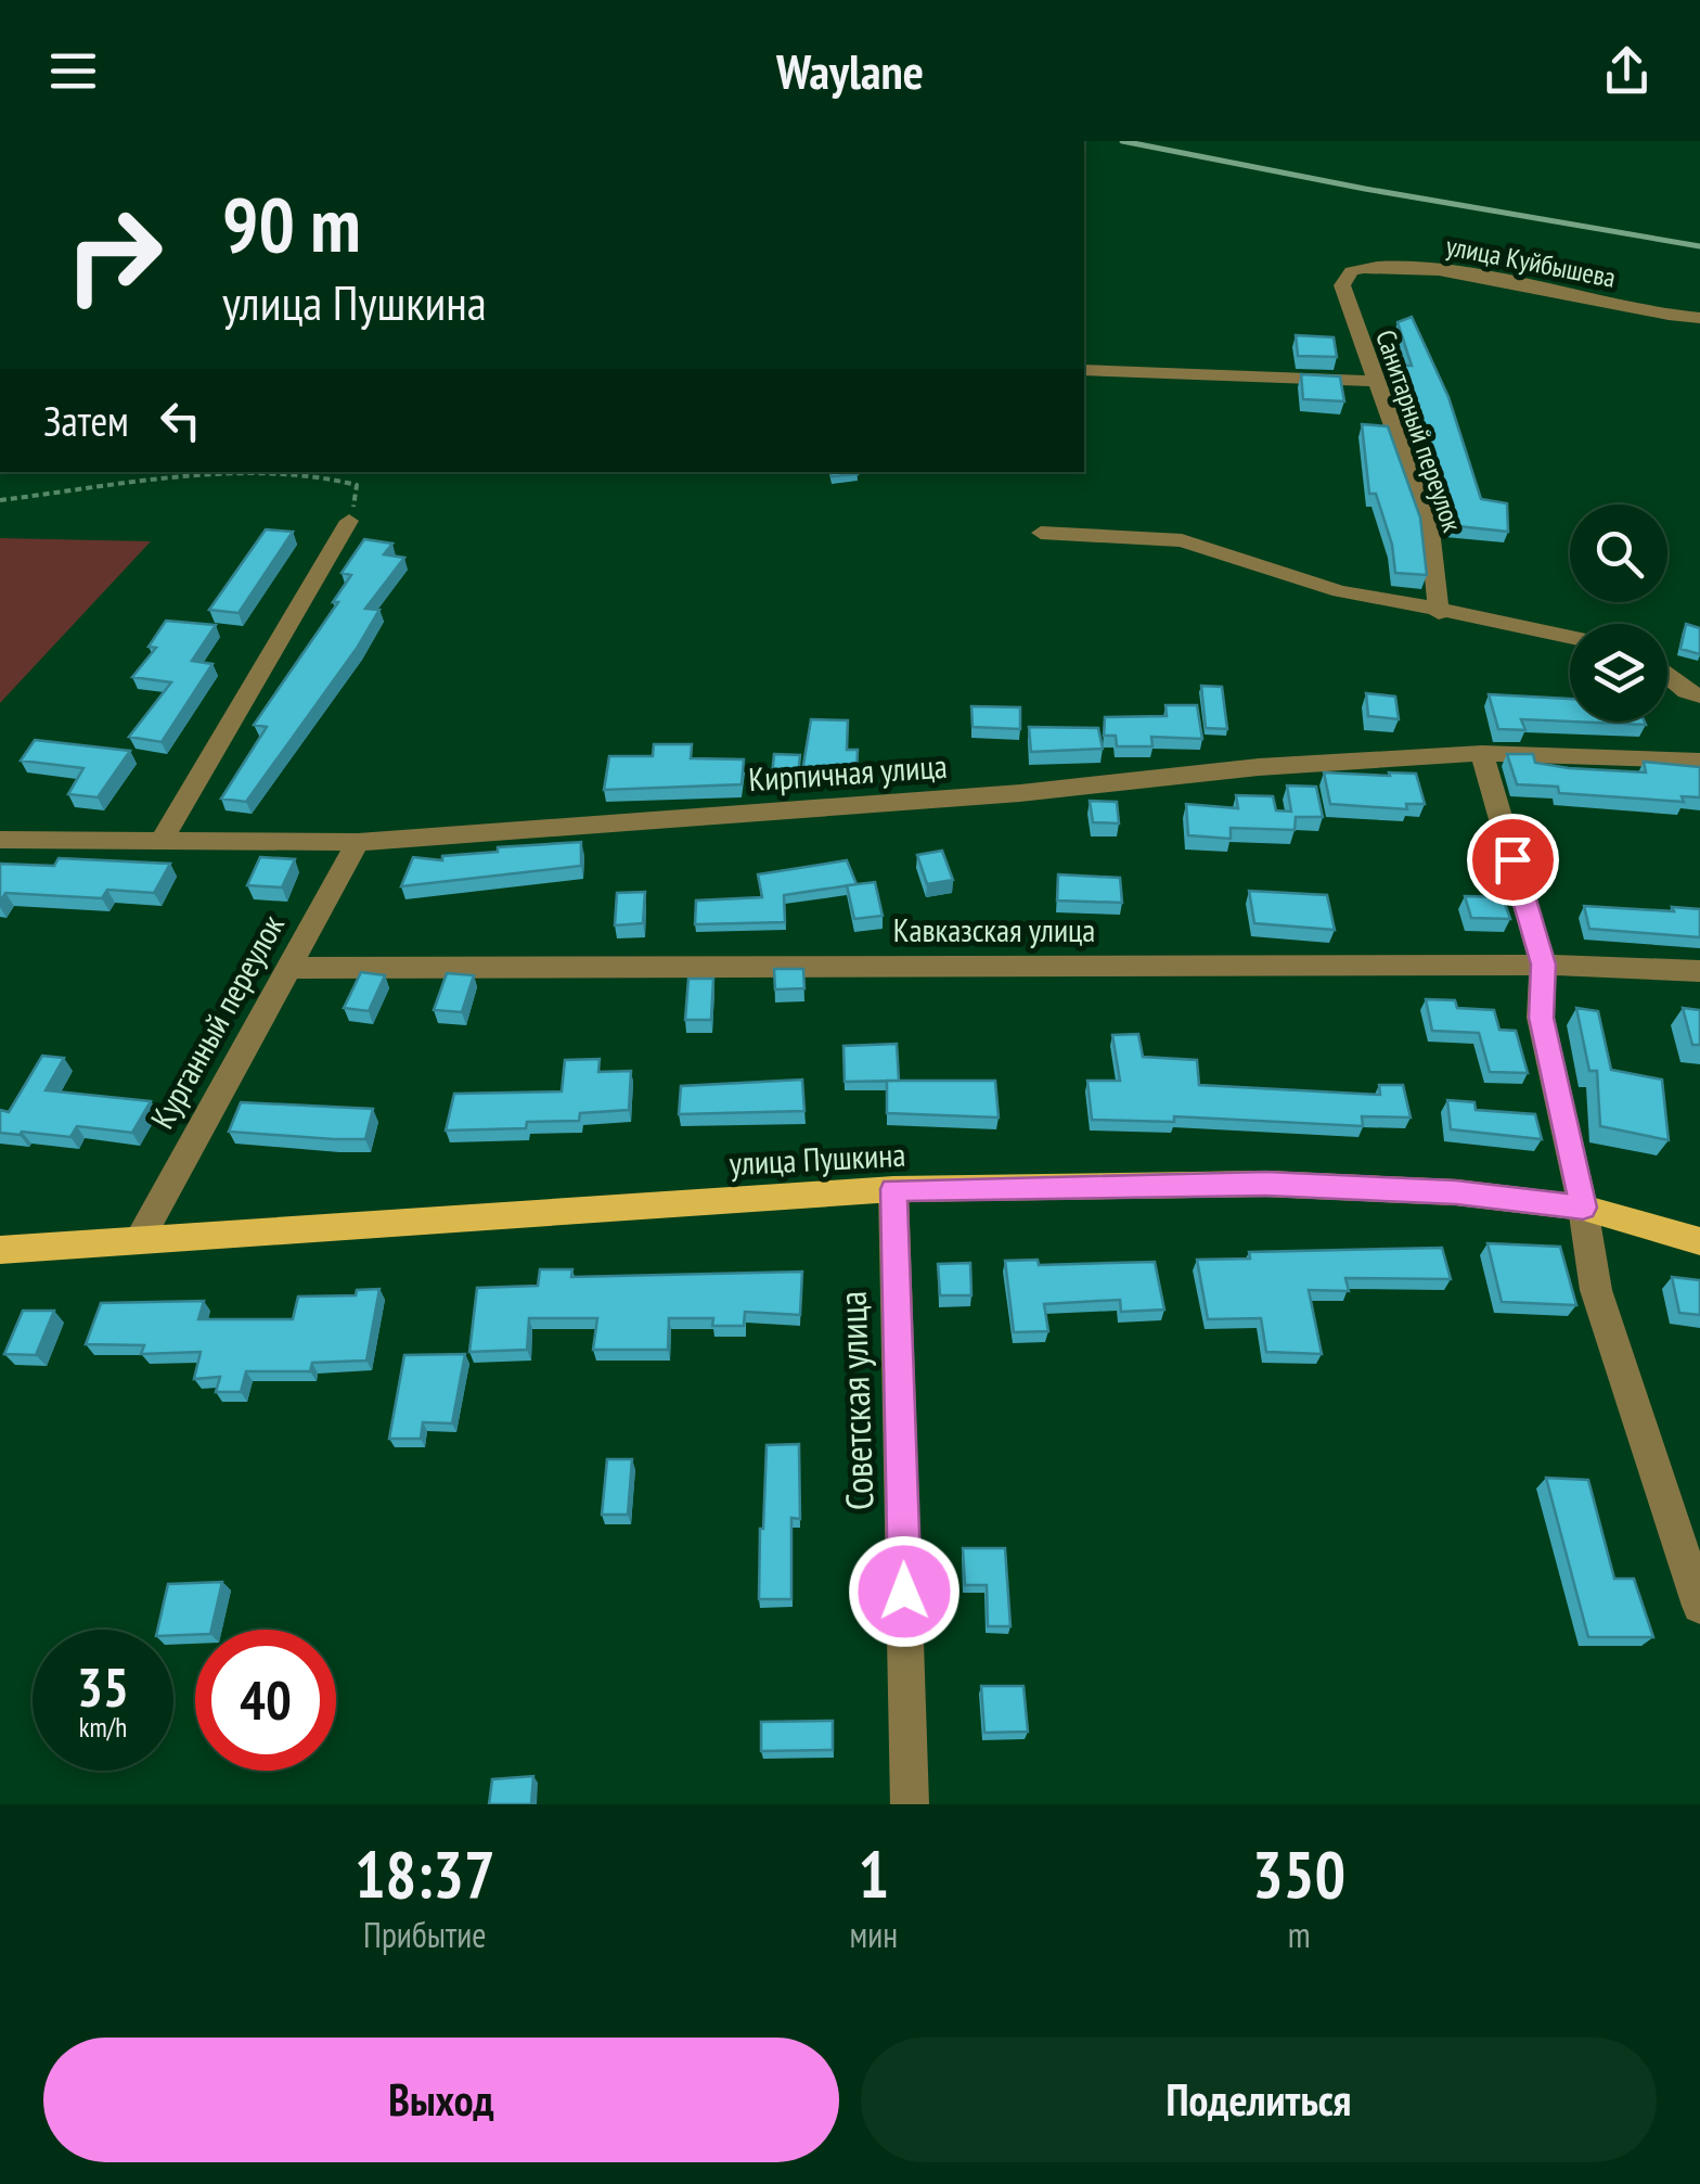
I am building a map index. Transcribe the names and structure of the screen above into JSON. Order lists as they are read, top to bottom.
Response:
{
  "streets": {
    "main road": ["улица Пушкина"],
    "street": [
      "улица Куйбышева",
      "Санитарный переулок",
      "Кирпичная улица",
      "Кавказская улица",
      "Курганный переулок",
      "Советская улица"
    ]
  },
  "crossings": [
    ["улица Куйбышева", "Санитарный переулок"],
    ["Кирпичная улица", "Курганный переулок"],
    ["Кавказская улица", "Курганный переулок"],
    ["Курганный переулок", "улица Пушкина"],
    ["улица Пушкина", "Советская улица"]
  ],
  "page": {
    "header": "Waylane",
    "turn": ["90 m", "улица Пушкина"],
    "then": "Затем",
    "speed": "35 km/h",
    "limit": "40",
    "eta": [
      "18:37",
      "Прибытие",
      "1",
      "мин",
      "350",
      "m"
    ],
    "buttons": ["Выход", "Поделиться"]
  }
}
